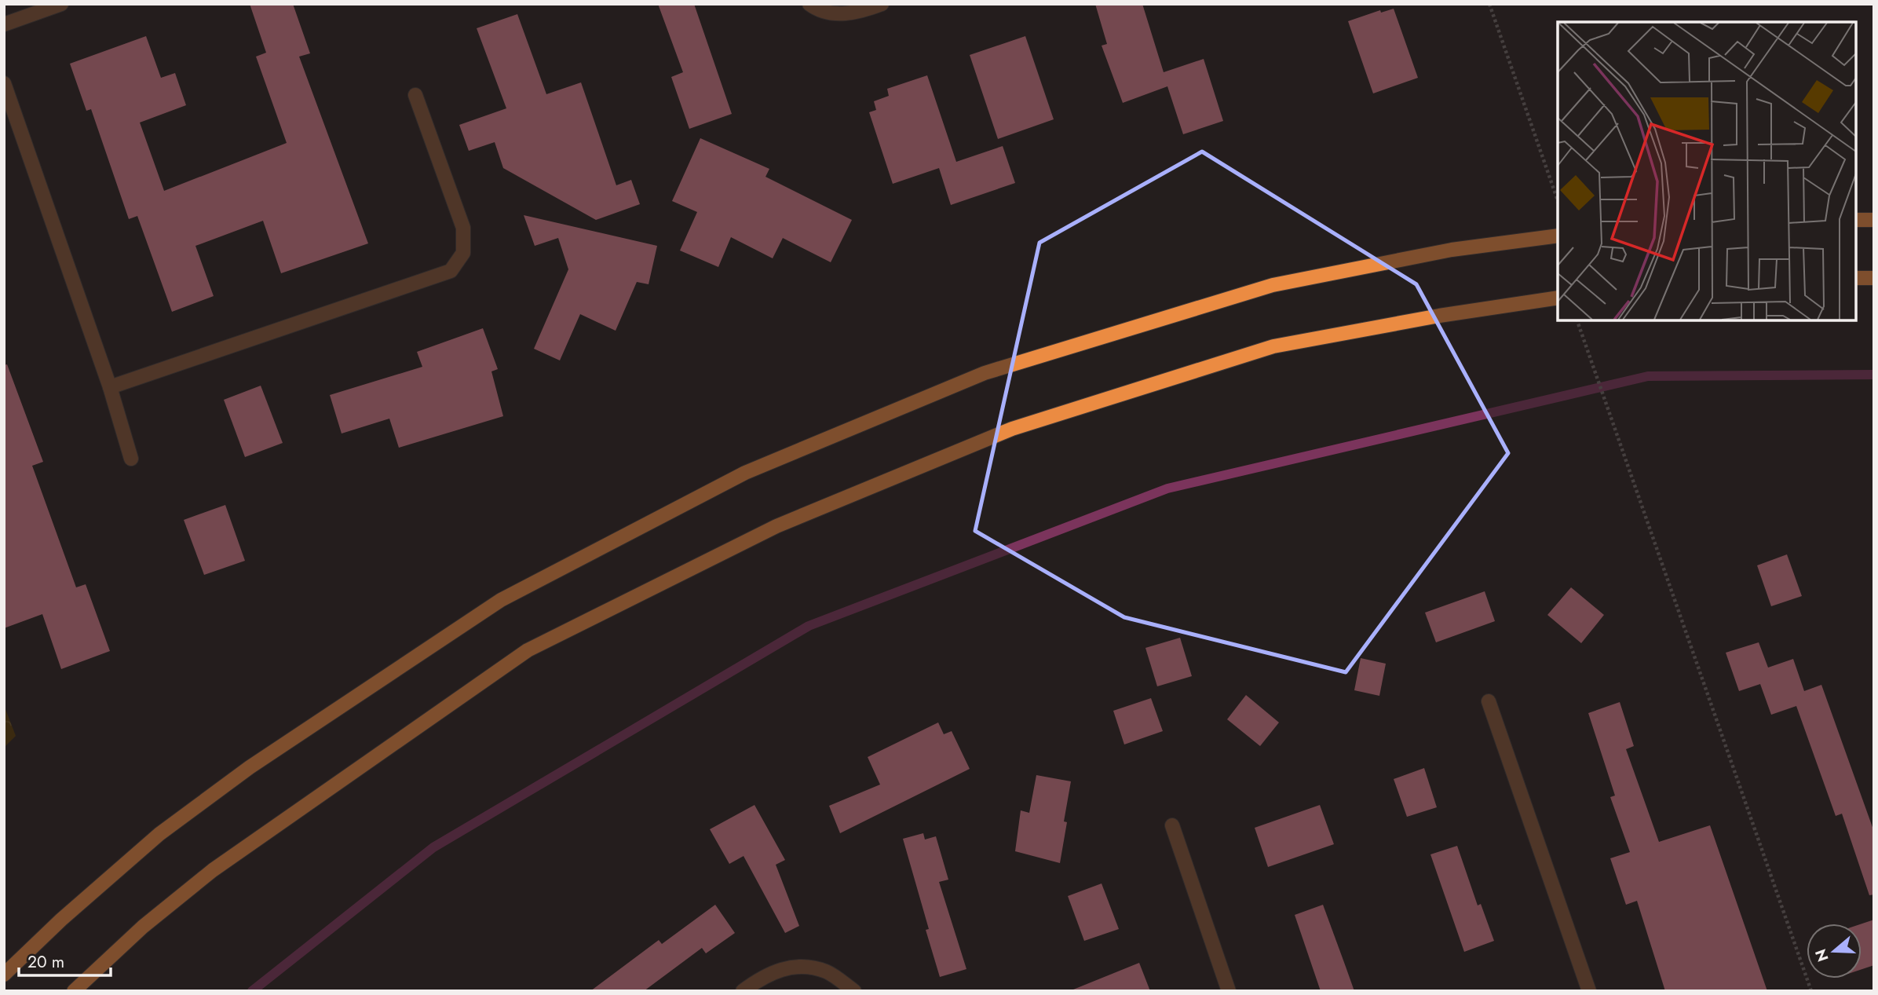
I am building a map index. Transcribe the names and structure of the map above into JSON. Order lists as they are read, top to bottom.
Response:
{
  "scale_bar": "20 m",
  "north": "left"
}
